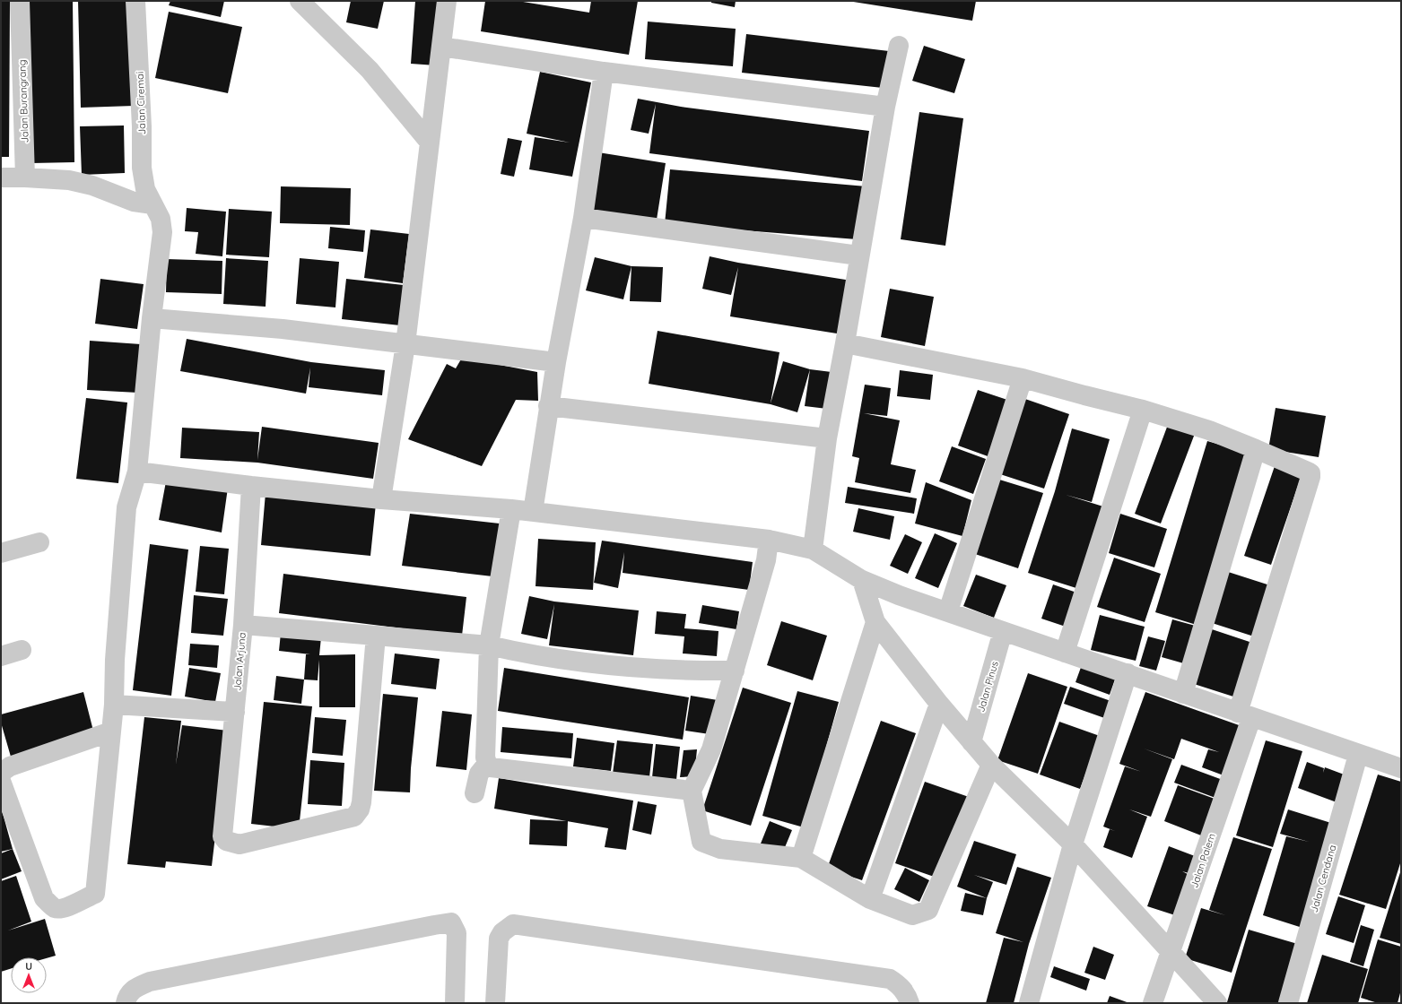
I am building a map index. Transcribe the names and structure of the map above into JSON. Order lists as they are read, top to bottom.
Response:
{
  "streets": {
    "street": [
      "Jalan Burangrang",
      "Jalan Ciremai",
      "Jalan Arjuna",
      "Jalan Pinus",
      "Jalan Palem",
      "Jalan Cendana"
    ]
  },
  "north": "top"
}
